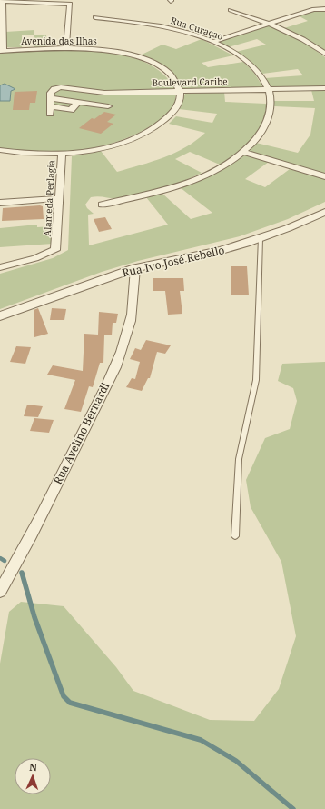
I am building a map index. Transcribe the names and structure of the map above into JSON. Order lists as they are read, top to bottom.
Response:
{
  "streets": {
    "street": [
      "Rua Curaçao",
      "Avenida das Ilhas",
      "Boulevard Caribe",
      "Alameda Perlagia",
      "Rua Ivo José Rebello",
      "Rua Avelino Bernardi"
    ]
  },
  "crossings": [
    ["Rua Curaçao", "Boulevard Caribe"],
    ["Avenida das Ilhas", "Boulevard Caribe"],
    ["Rua Ivo José Rebello", "Rua Avelino Bernardi"]
  ],
  "north": "top"
}
